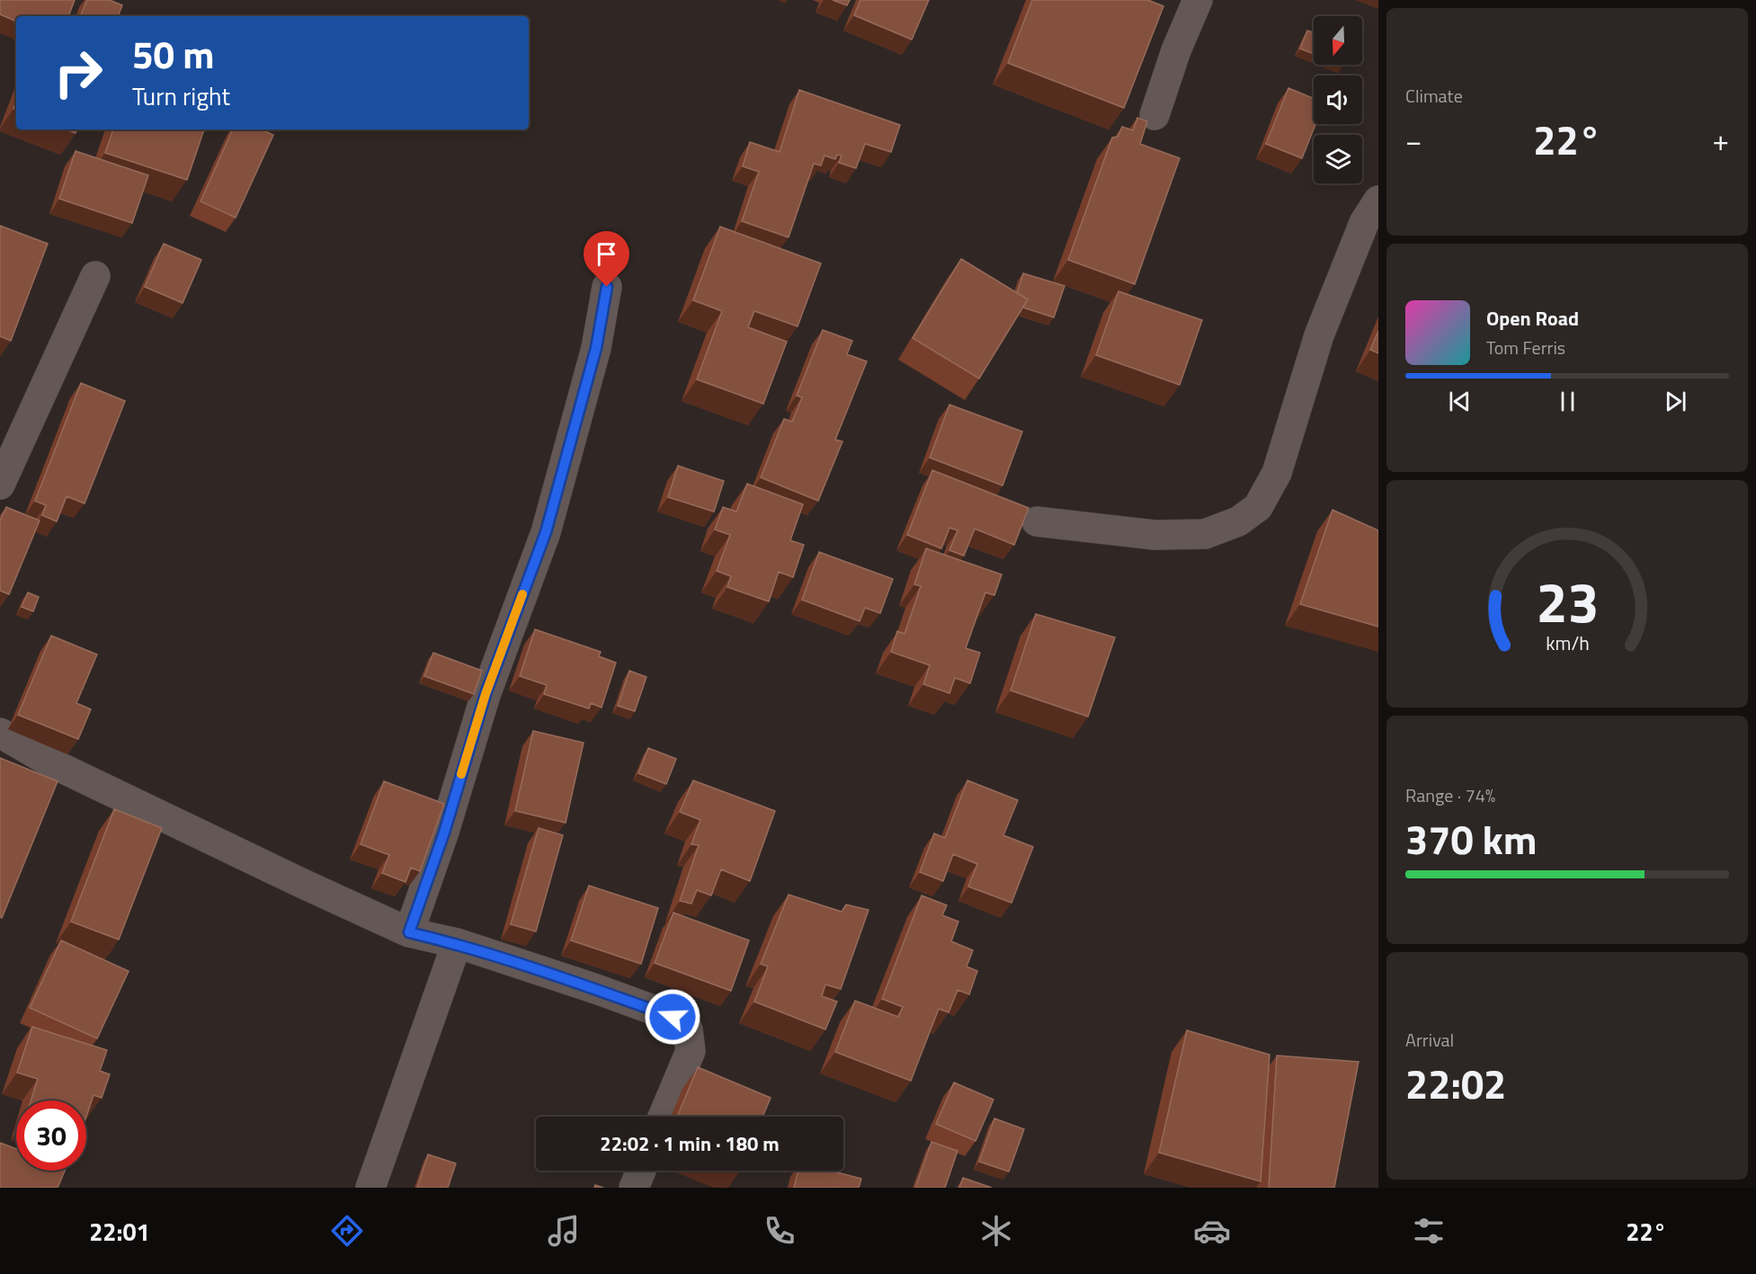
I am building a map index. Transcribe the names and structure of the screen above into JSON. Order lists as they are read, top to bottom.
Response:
{
  "north": "bottom",
  "page": {
    "tile": [
      "Climate",
      ["Range · 74%", "370 km"],
      ["Arrival", "22:02"]
    ],
    "turn": ["50 m", "Turn right"],
    "heat": ["−", "22°", "+"],
    "song": ["Open Road", "Tom Ferris"],
    "limit": "30",
    "trip": "22:02 · 1 min · 180 m",
    "tabs": ["22:01", "22°"],
    "gauge": ["23", "km/h"]
  }
}
